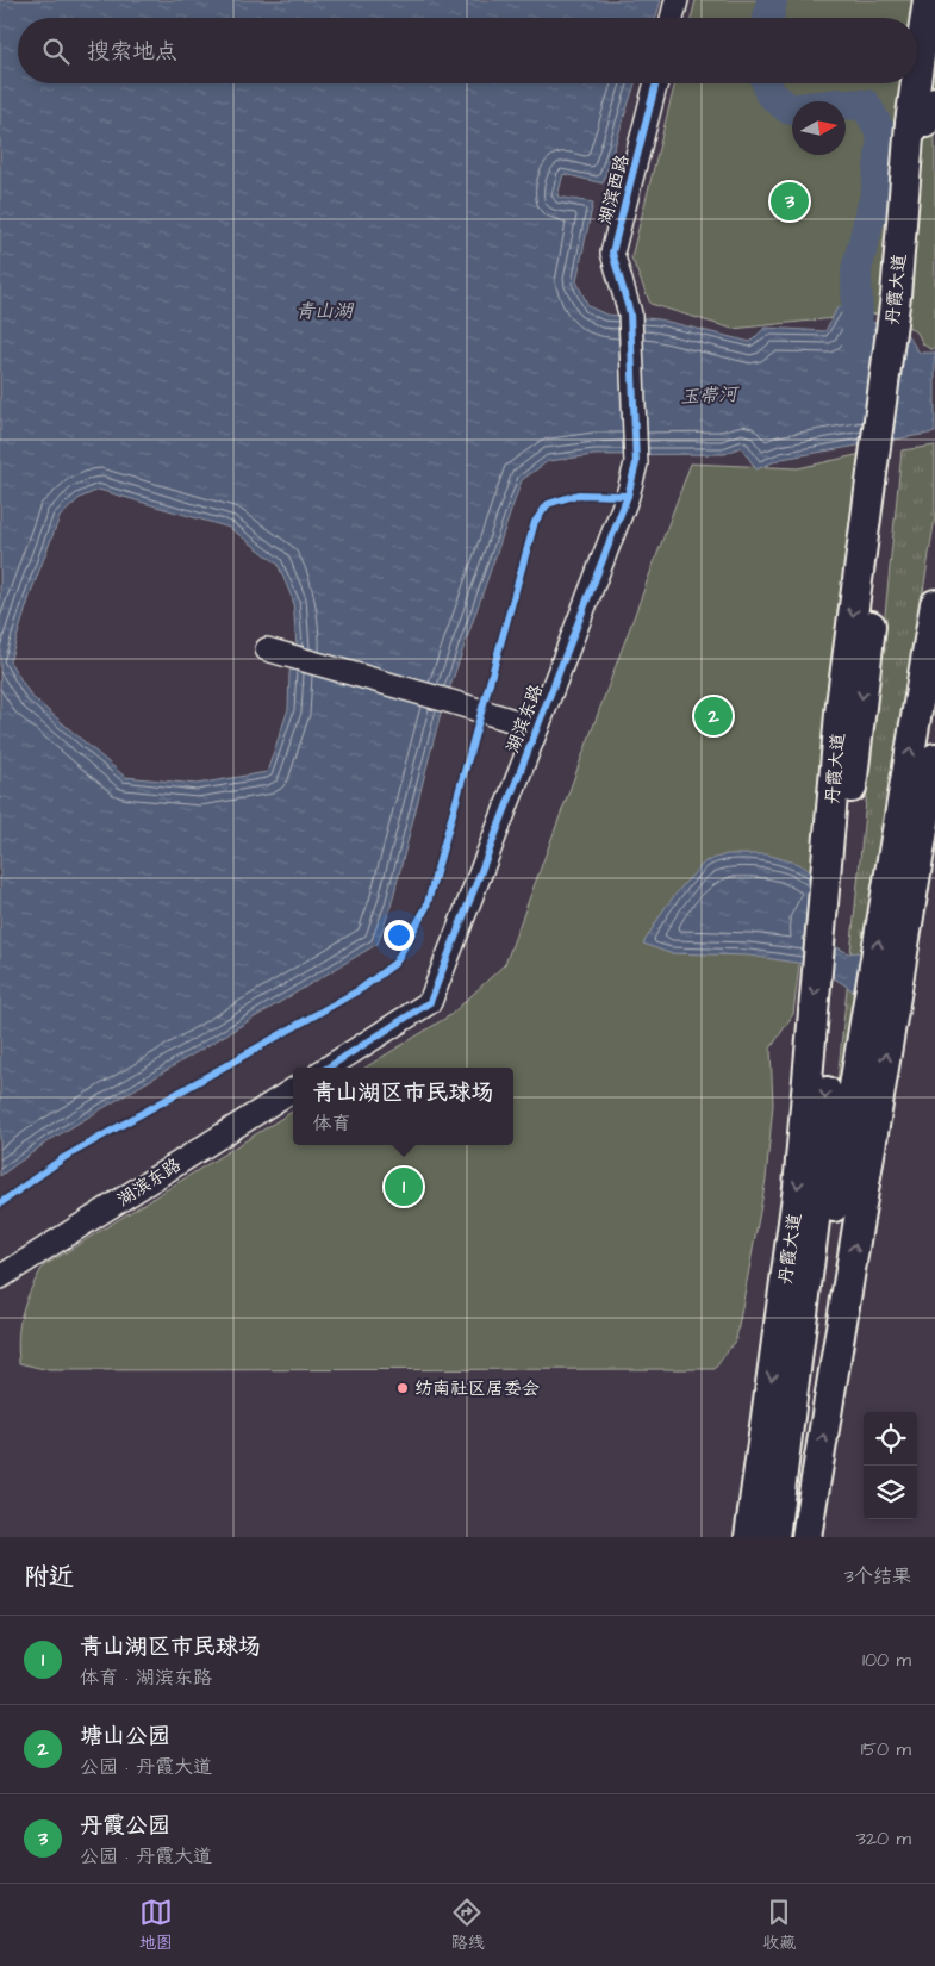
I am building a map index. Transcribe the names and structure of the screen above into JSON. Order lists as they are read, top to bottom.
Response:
{
  "streets": {
    "main road": ["丹霞大道"],
    "street": ["湖滨西路", "湖滨东路"]
  },
  "crossings": [
    ["湖滨西路", "湖滨东路"]
  ],
  "water": ["青山湖", "玉带河"],
  "places": ["纺南社区居委会"],
  "north": "right",
  "page": {
    "search": "搜索地点",
    "pins": ["3", "2", "1"],
    "popup": ["青山湖区市民球场", "体育"],
    "heading": ["附近", "3个结果"],
    "list": [
      {
        "mark": "1",
        "name": "青山湖区市民球场",
        "note": "体育 · 湖滨东路",
        "value": "100 m"
      },
      {
        "mark": "2",
        "name": "塘山公园",
        "note": "公园 · 丹霞大道",
        "value": "150 m"
      },
      {
        "mark": "3",
        "name": "丹霞公园",
        "note": "公园 · 丹霞大道",
        "value": "320 m"
      }
    ],
    "nav": ["地图", "路线", "收藏"]
  }
}
